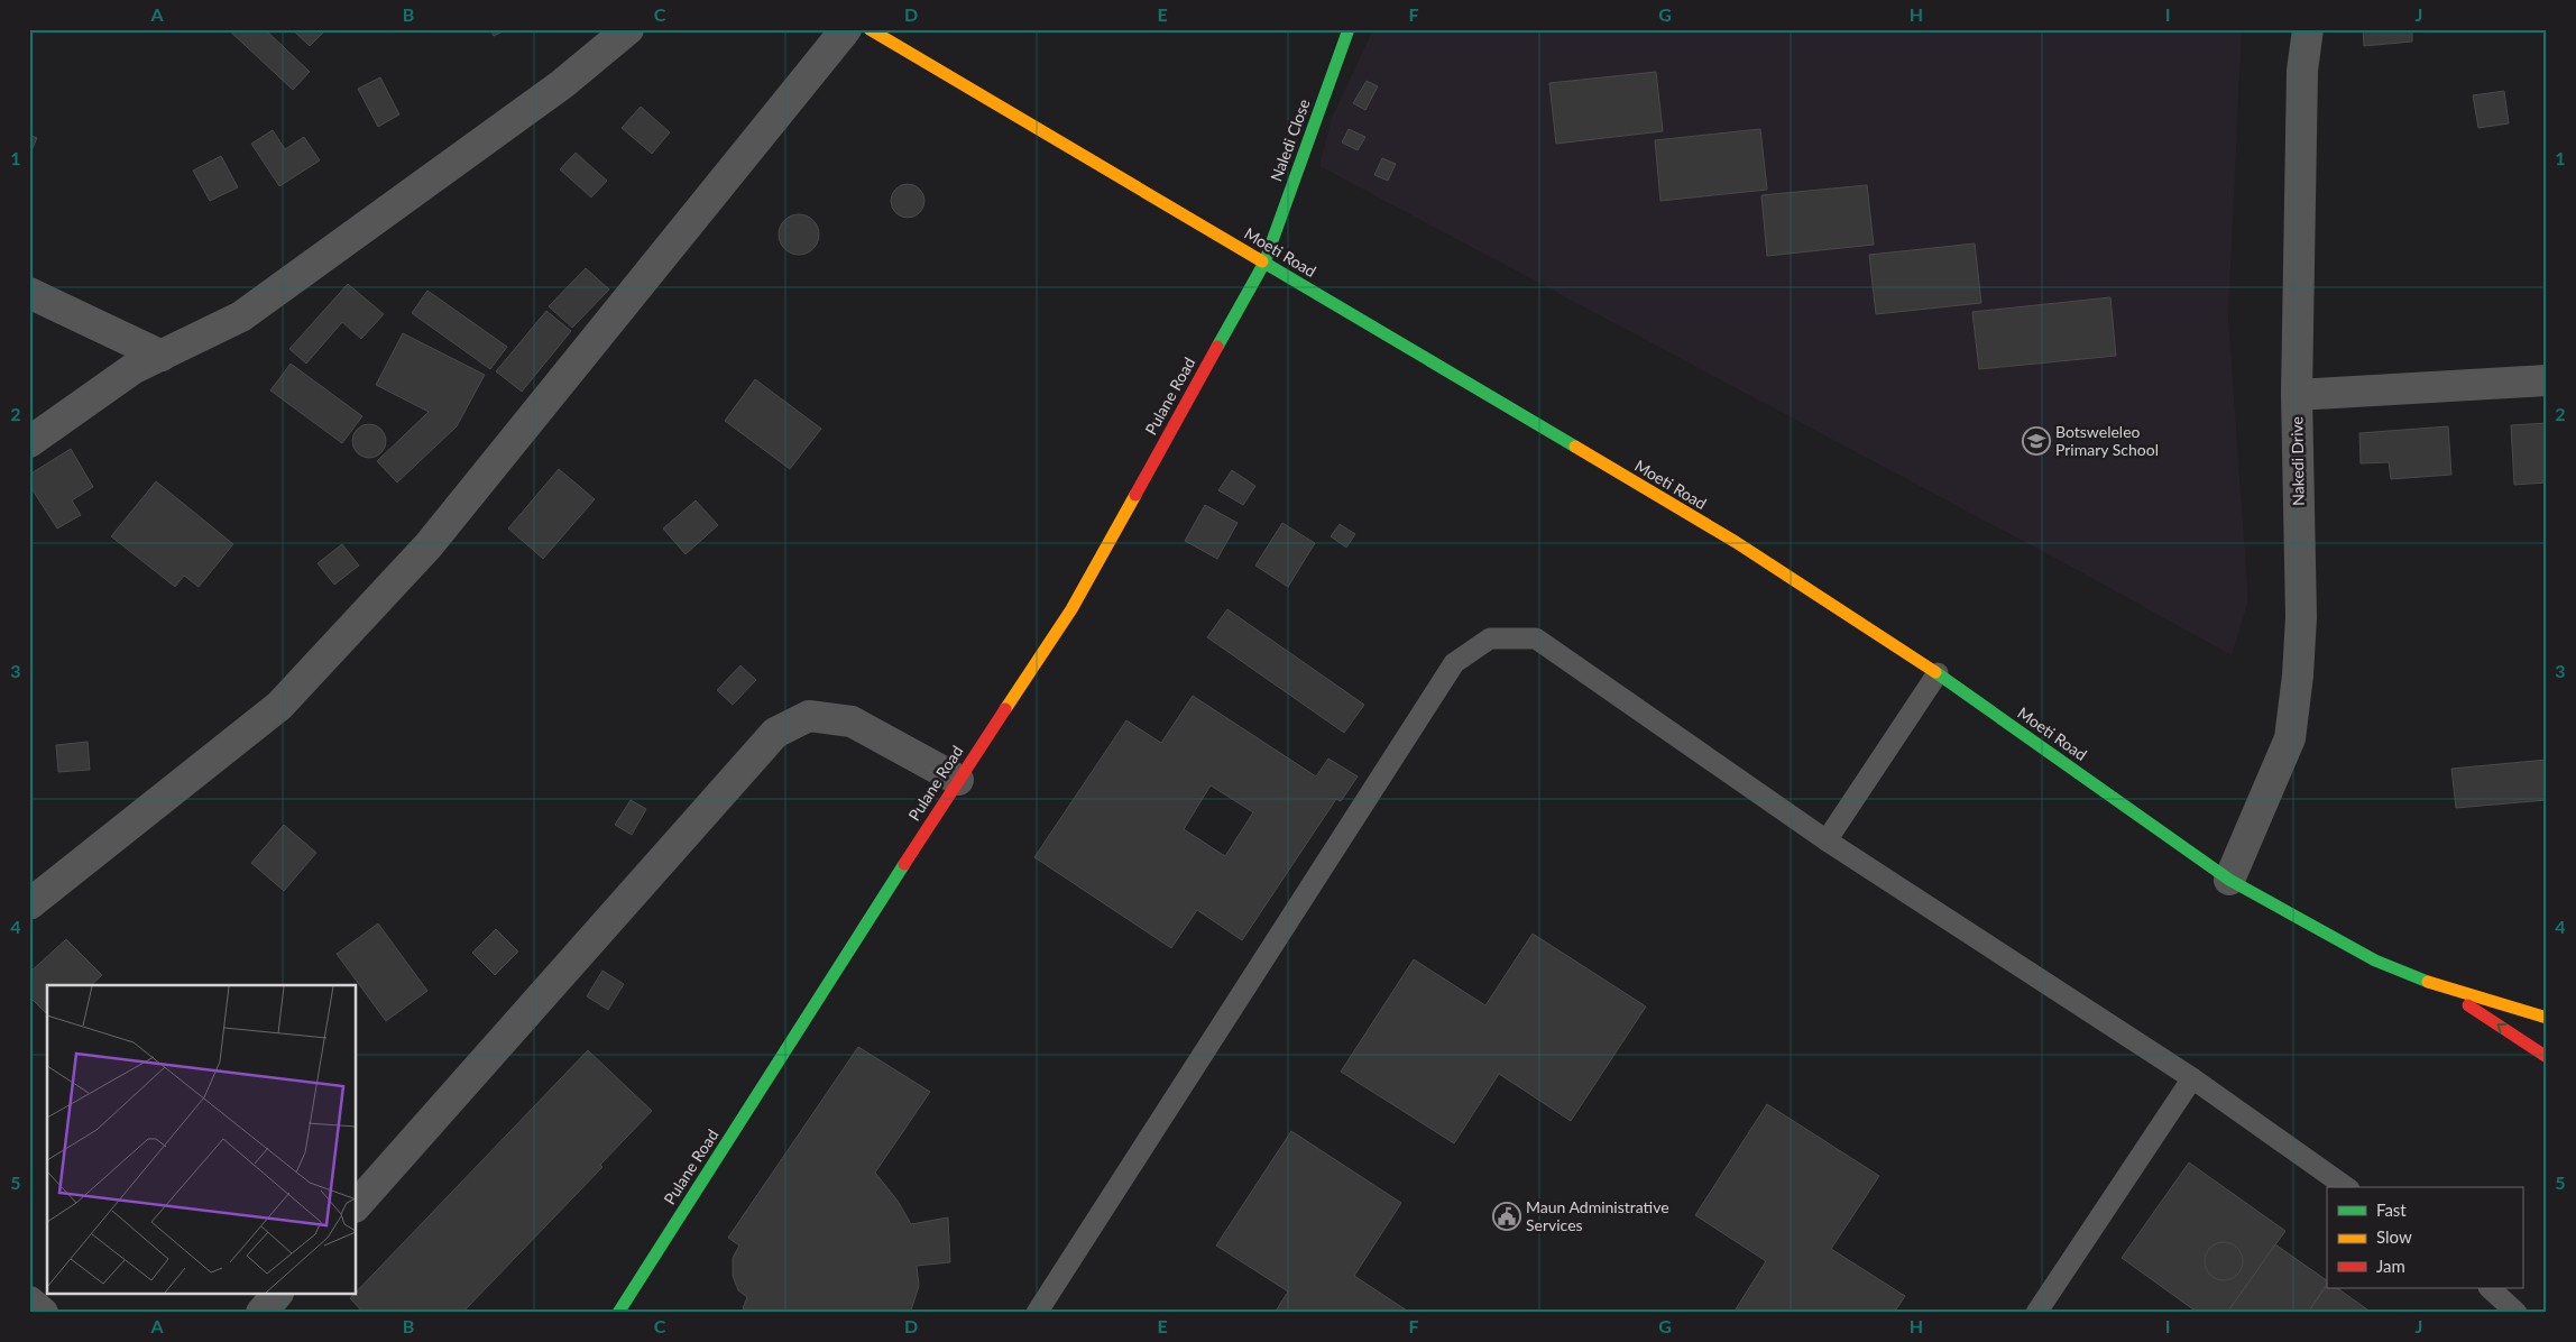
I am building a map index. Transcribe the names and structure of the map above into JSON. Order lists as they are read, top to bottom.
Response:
{
  "streets": {
    "street": [
      "Naledi Close",
      "Moeti Road",
      "Pulane Road",
      "Nakedi Drive"
    ]
  },
  "crossings": [
    ["Naledi Close", "Moeti Road"],
    ["Naledi Close", "Pulane Road"],
    ["Moeti Road", "Pulane Road"],
    ["Moeti Road", "Nakedi Drive"]
  ],
  "places": {
    "school or university": ["Botsweleleo Primary School"],
    "public building": ["Maun Administrative Services"]
  },
  "legend": ["Fast", "Slow", "Jam"],
  "grid": {
    "columns": [
      "A",
      "B",
      "C",
      "D",
      "E",
      "F",
      "G",
      "H",
      "I",
      "J"
    ],
    "rows": [
      "1",
      "2",
      "3",
      "4",
      "5"
    ]
  }
}
